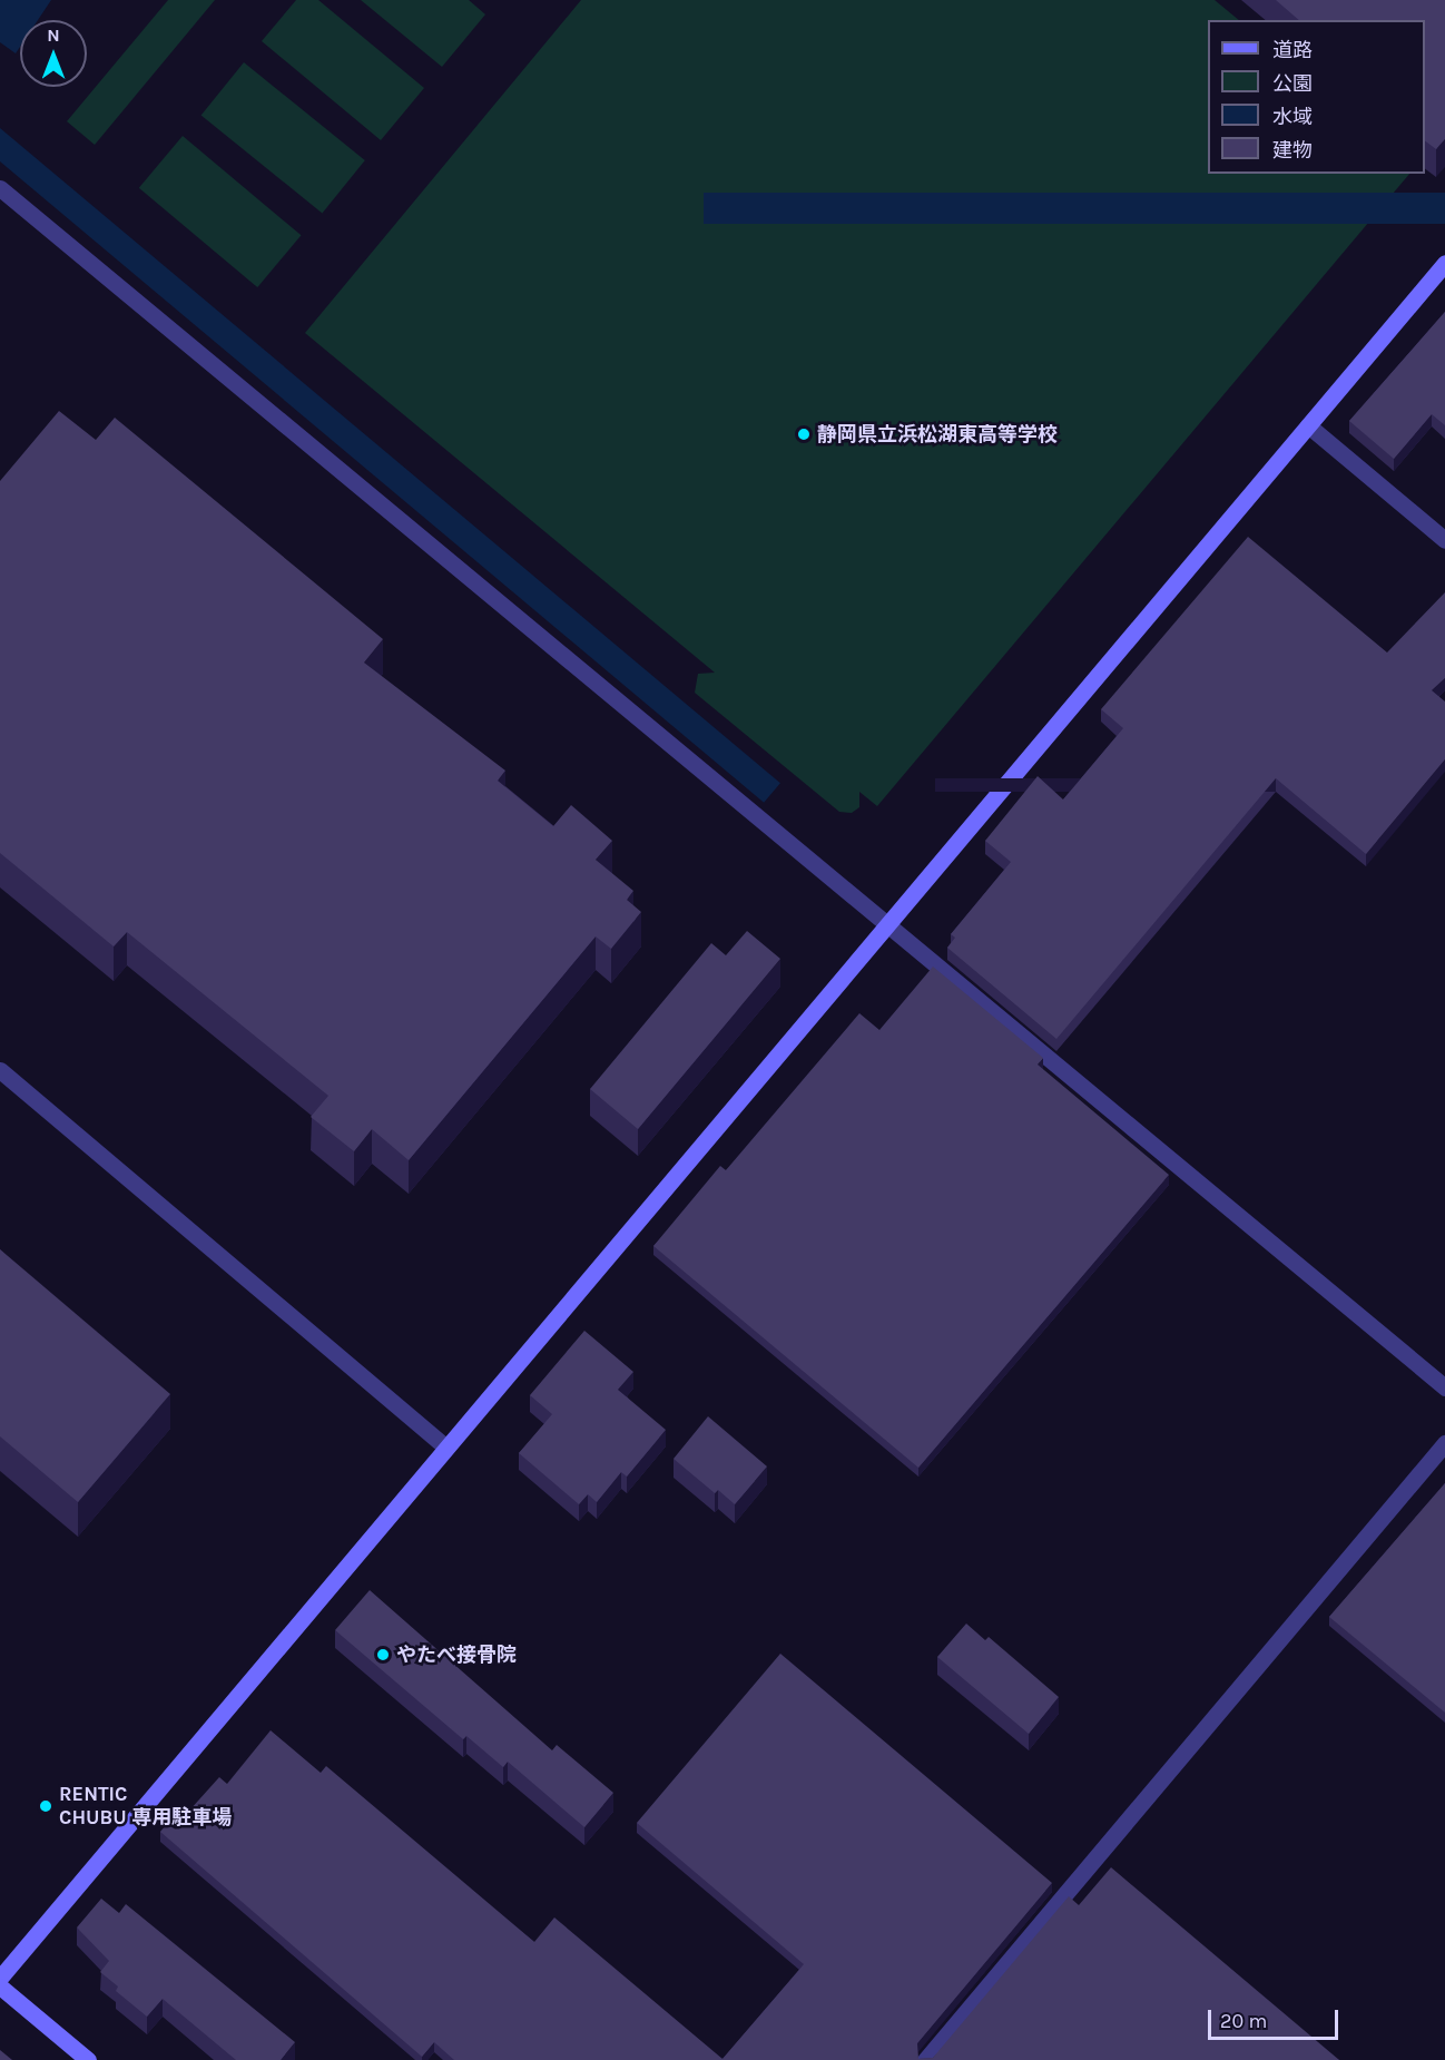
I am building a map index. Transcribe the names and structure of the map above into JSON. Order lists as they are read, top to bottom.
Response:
{
  "places": ["静岡県立浜松湖東高等学校", "やたべ接骨院", "RENTIC CHUBU 専用駐車場"],
  "legend": [
    "道路",
    "公園",
    "水域",
    "建物"
  ],
  "scale_bar": "20 m",
  "north": "top"
}
